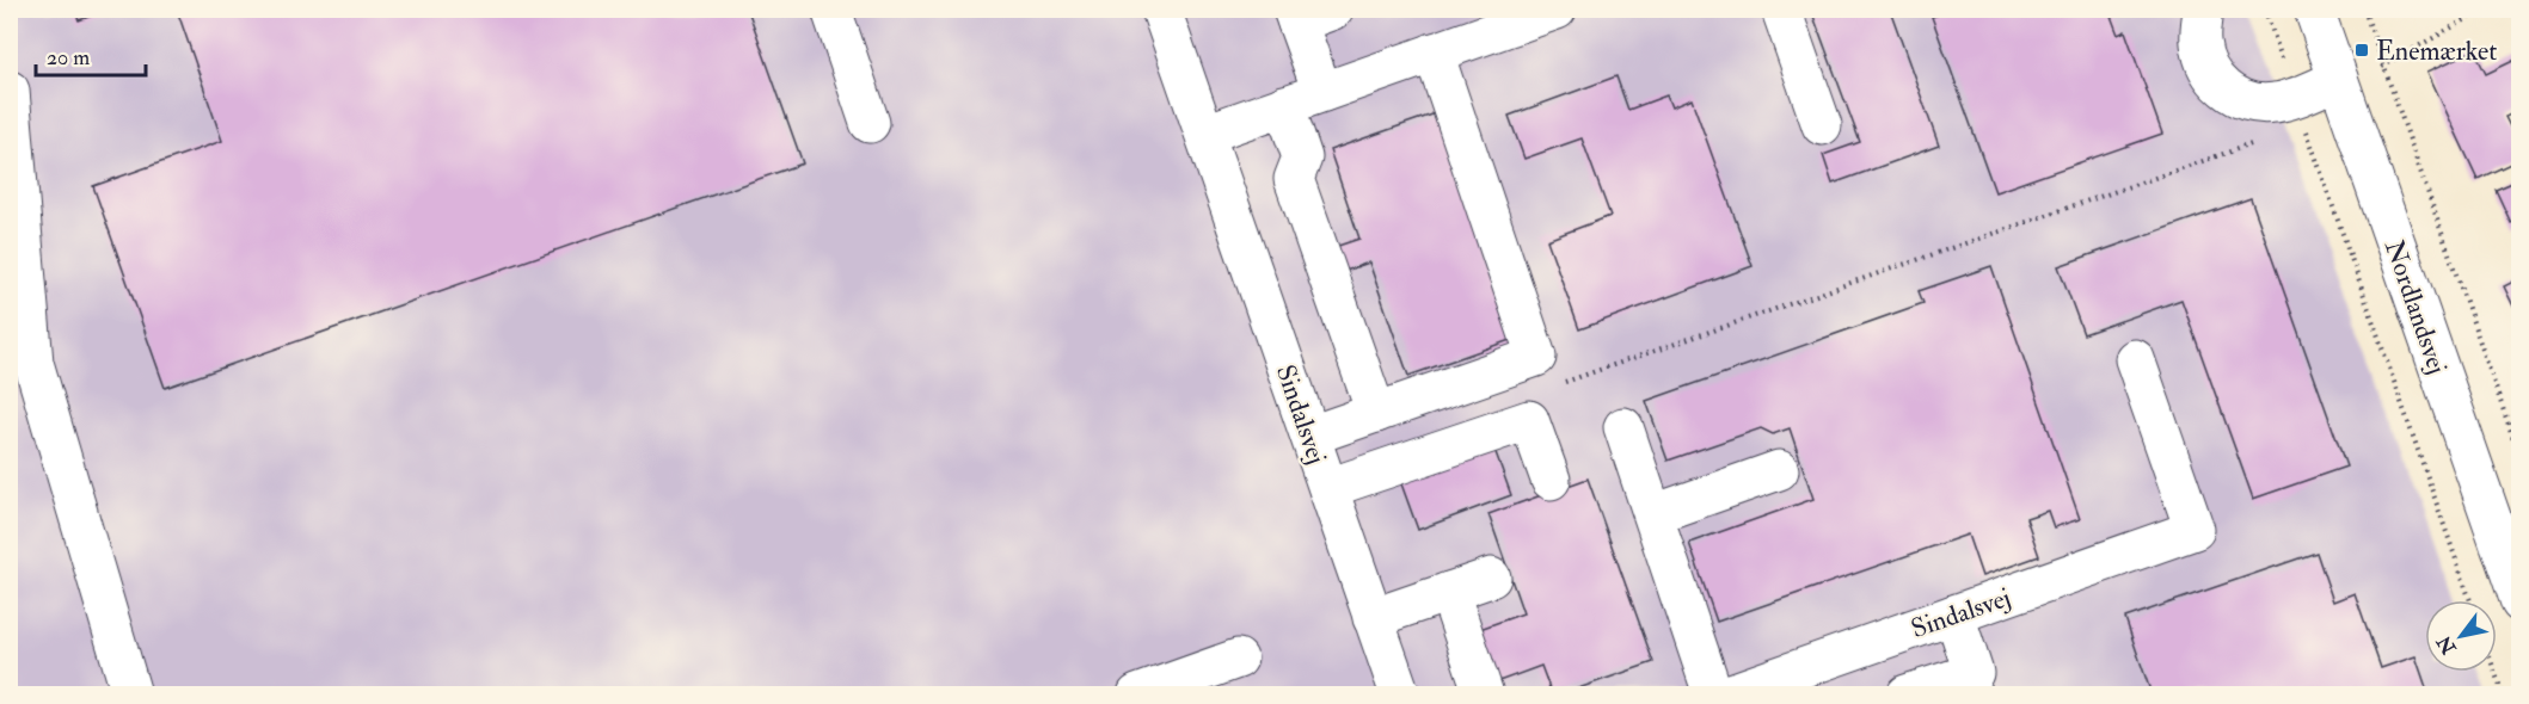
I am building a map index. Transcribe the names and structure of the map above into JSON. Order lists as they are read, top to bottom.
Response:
{
  "streets": {
    "street": ["Nordlandsvej", "Sindalsvej"]
  },
  "places": {
    "transit": ["Enemærket"]
  },
  "scale_bar": "20 m",
  "north": "bottom left"
}
